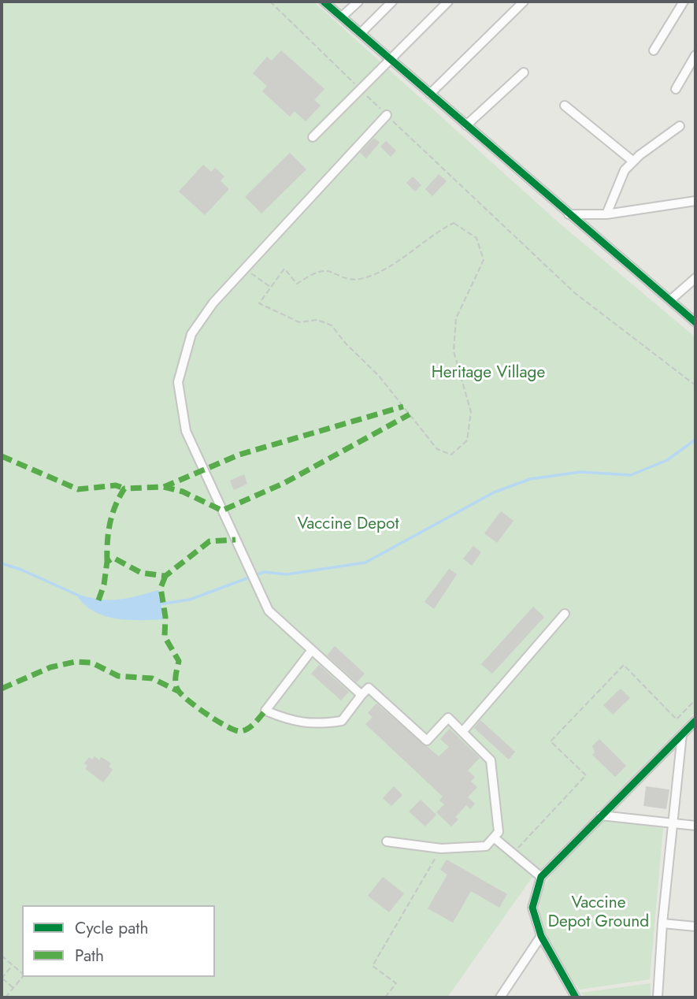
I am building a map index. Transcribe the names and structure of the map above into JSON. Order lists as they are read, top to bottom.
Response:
{
  "parks": ["Heritage Village", "Vaccine Depot", "Vaccine Depot Ground"],
  "legend": ["Cycle path", "Path"]
}
